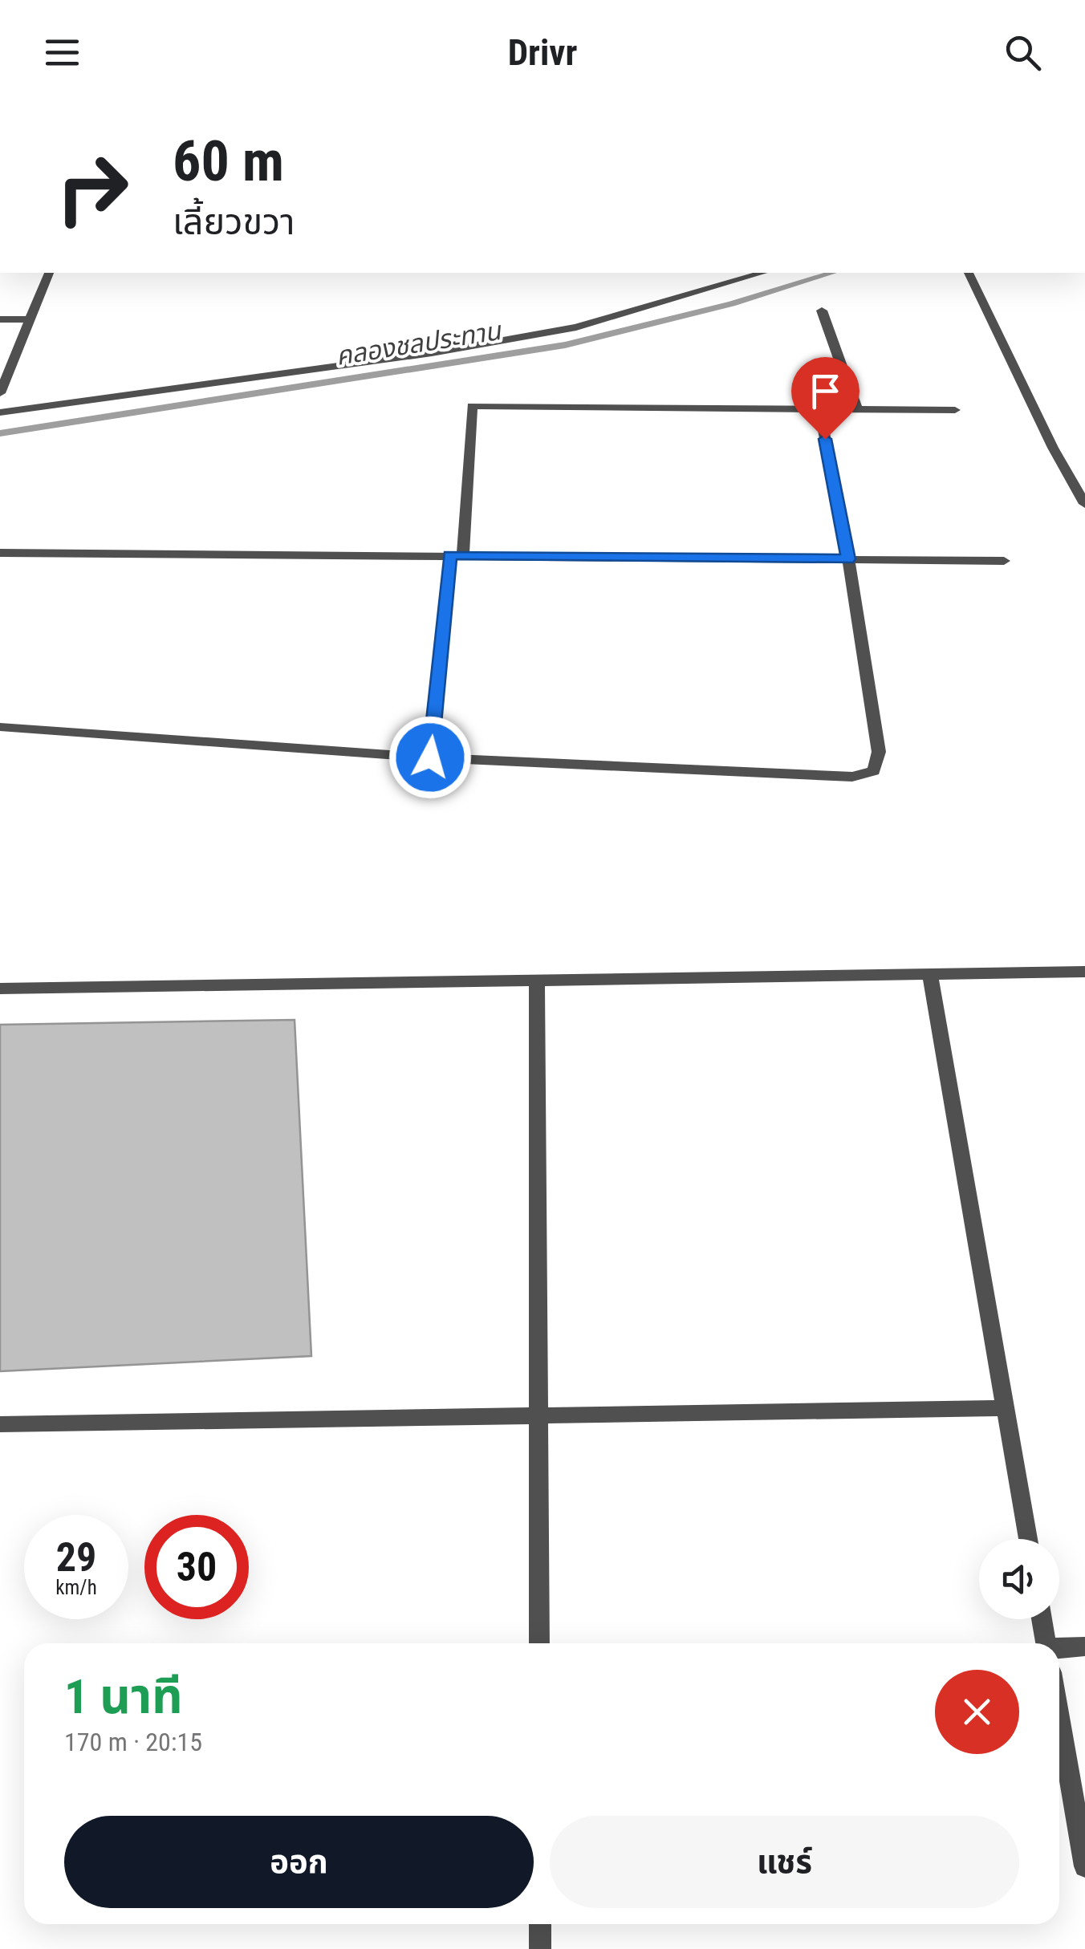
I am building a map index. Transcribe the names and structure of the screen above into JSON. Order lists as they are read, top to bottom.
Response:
{
  "water": ["คลองชลประทาน"],
  "page": {
    "header": "Drivr",
    "turn": ["60 m", "เลี้ยวขวา"],
    "speed": "29 km/h",
    "limit": "30",
    "heading": ["1 นาที", "170 m · 20:15"],
    "buttons": ["ออก", "แชร์"]
  }
}
